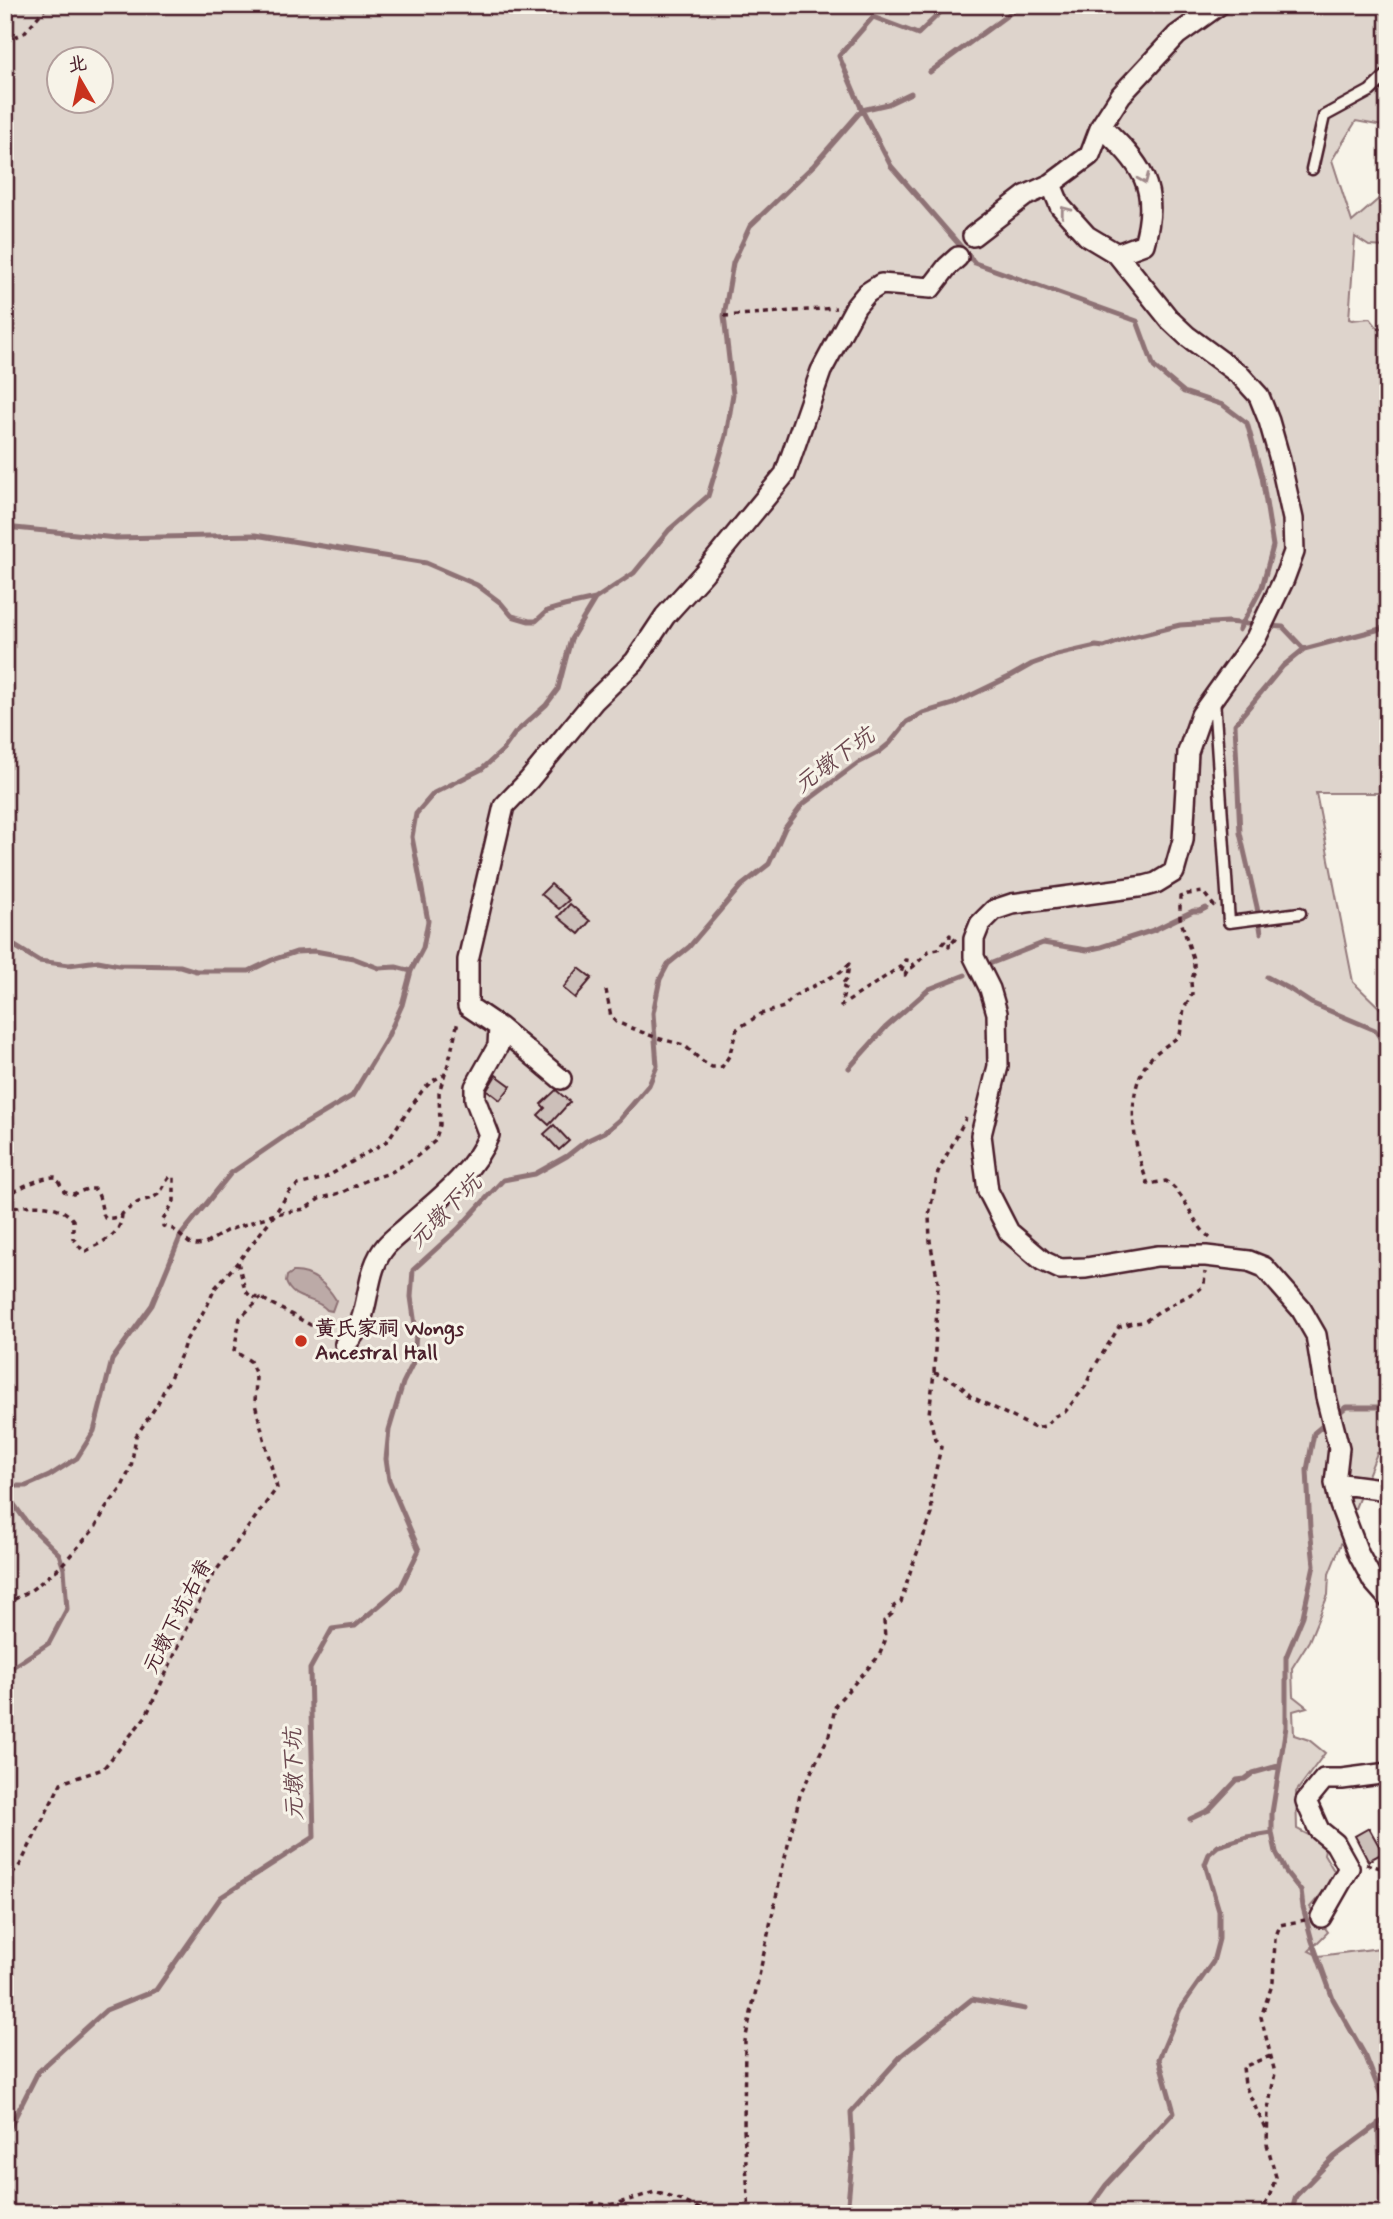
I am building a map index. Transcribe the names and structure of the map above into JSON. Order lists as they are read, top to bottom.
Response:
{
  "streets": {
    "path": ["元墩下坑右脊"]
  },
  "water": ["元墩下坑"],
  "places": ["黃氏家祠 Wongs Ancestral Hall"],
  "north": "top"
}
